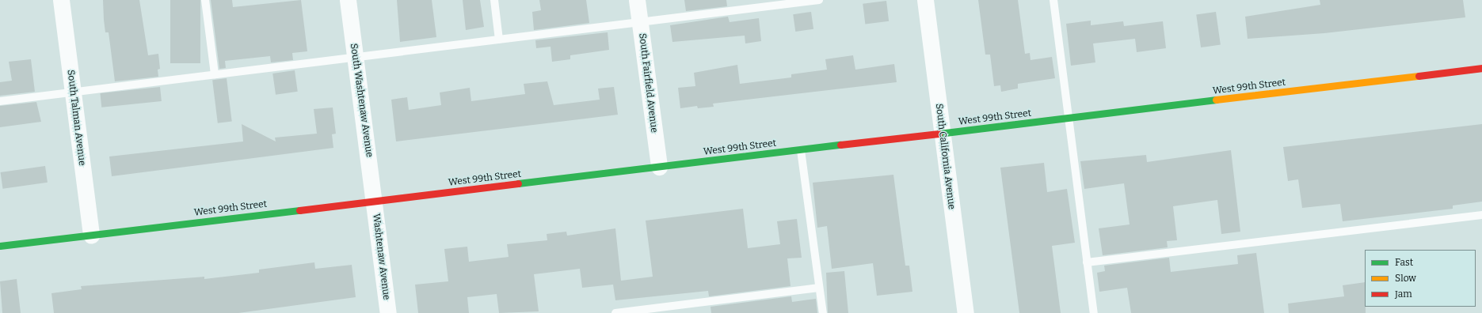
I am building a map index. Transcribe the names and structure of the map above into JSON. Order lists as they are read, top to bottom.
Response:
{
  "streets": {
    "street": [
      "South Fairfield Avenue",
      "West 99th Street",
      "South Washtenaw Avenue",
      "South Talman Avenue",
      "South California Avenue",
      "Washtenaw Avenue"
    ]
  },
  "crossings": [
    ["South Fairfield Avenue", "West 99th Street"],
    ["West 99th Street", "South Washtenaw Avenue"],
    ["West 99th Street", "South Talman Avenue"],
    ["West 99th Street", "South California Avenue"],
    ["West 99th Street", "Washtenaw Avenue"],
    ["South Washtenaw Avenue", "Washtenaw Avenue"]
  ],
  "legend": ["Fast", "Slow", "Jam"]
}
